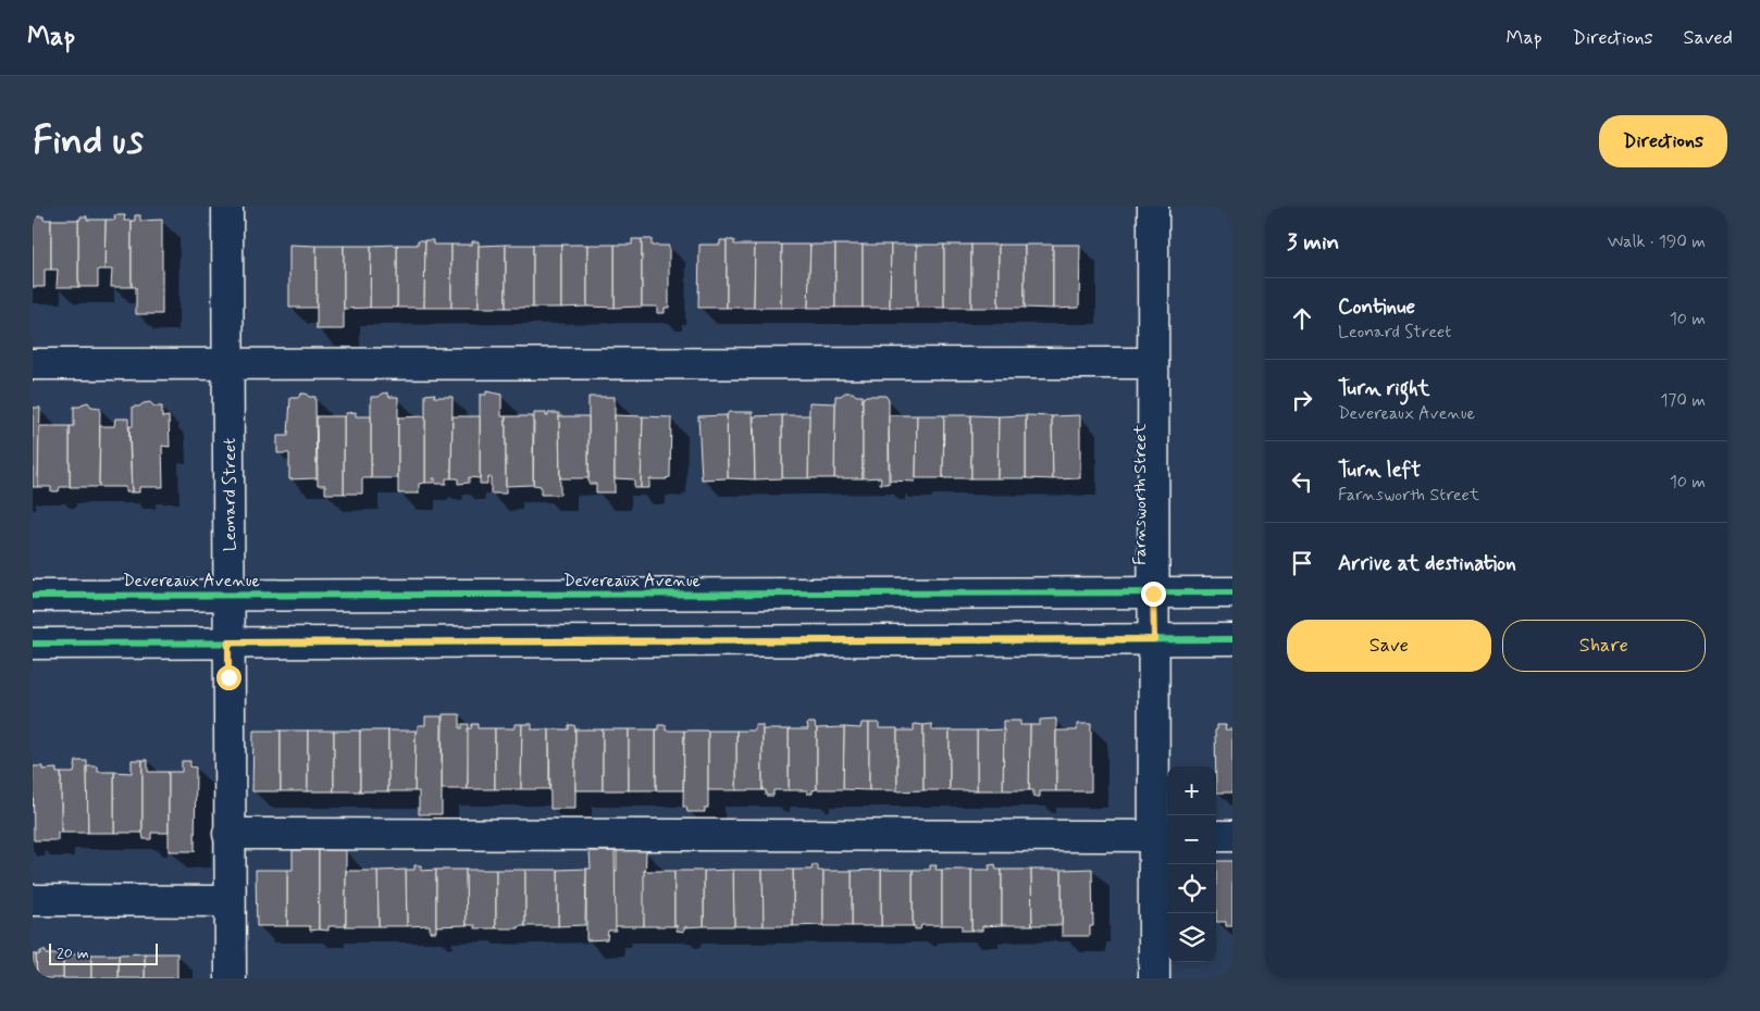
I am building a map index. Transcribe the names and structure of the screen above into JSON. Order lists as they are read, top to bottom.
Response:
{
  "streets": {
    "street": ["Leonard Street", "Farnsworth Street", "Devereaux Avenue"]
  },
  "crossings": [
    ["Leonard Street", "Devereaux Avenue"],
    ["Farnsworth Street", "Devereaux Avenue"]
  ],
  "scale_bar": "20 m",
  "page": {
    "header": "Map",
    "nav": ["Map", "Directions", "Saved"],
    "buttons": [
      "Directions",
      ["Save", "Share"]
    ],
    "title": "Find us",
    "heading": ["3 min", "Walk · 190 m"],
    "list": [
      ["Continue", "Leonard Street", "10 m"],
      ["Turn right", "Devereaux Avenue", "170 m"],
      ["Turn left", "Farnsworth Street", "10 m"],
      "Arrive at destination"
    ],
    "map_buttons": ["+", "−"],
    "scale": "20 m"
  }
}
